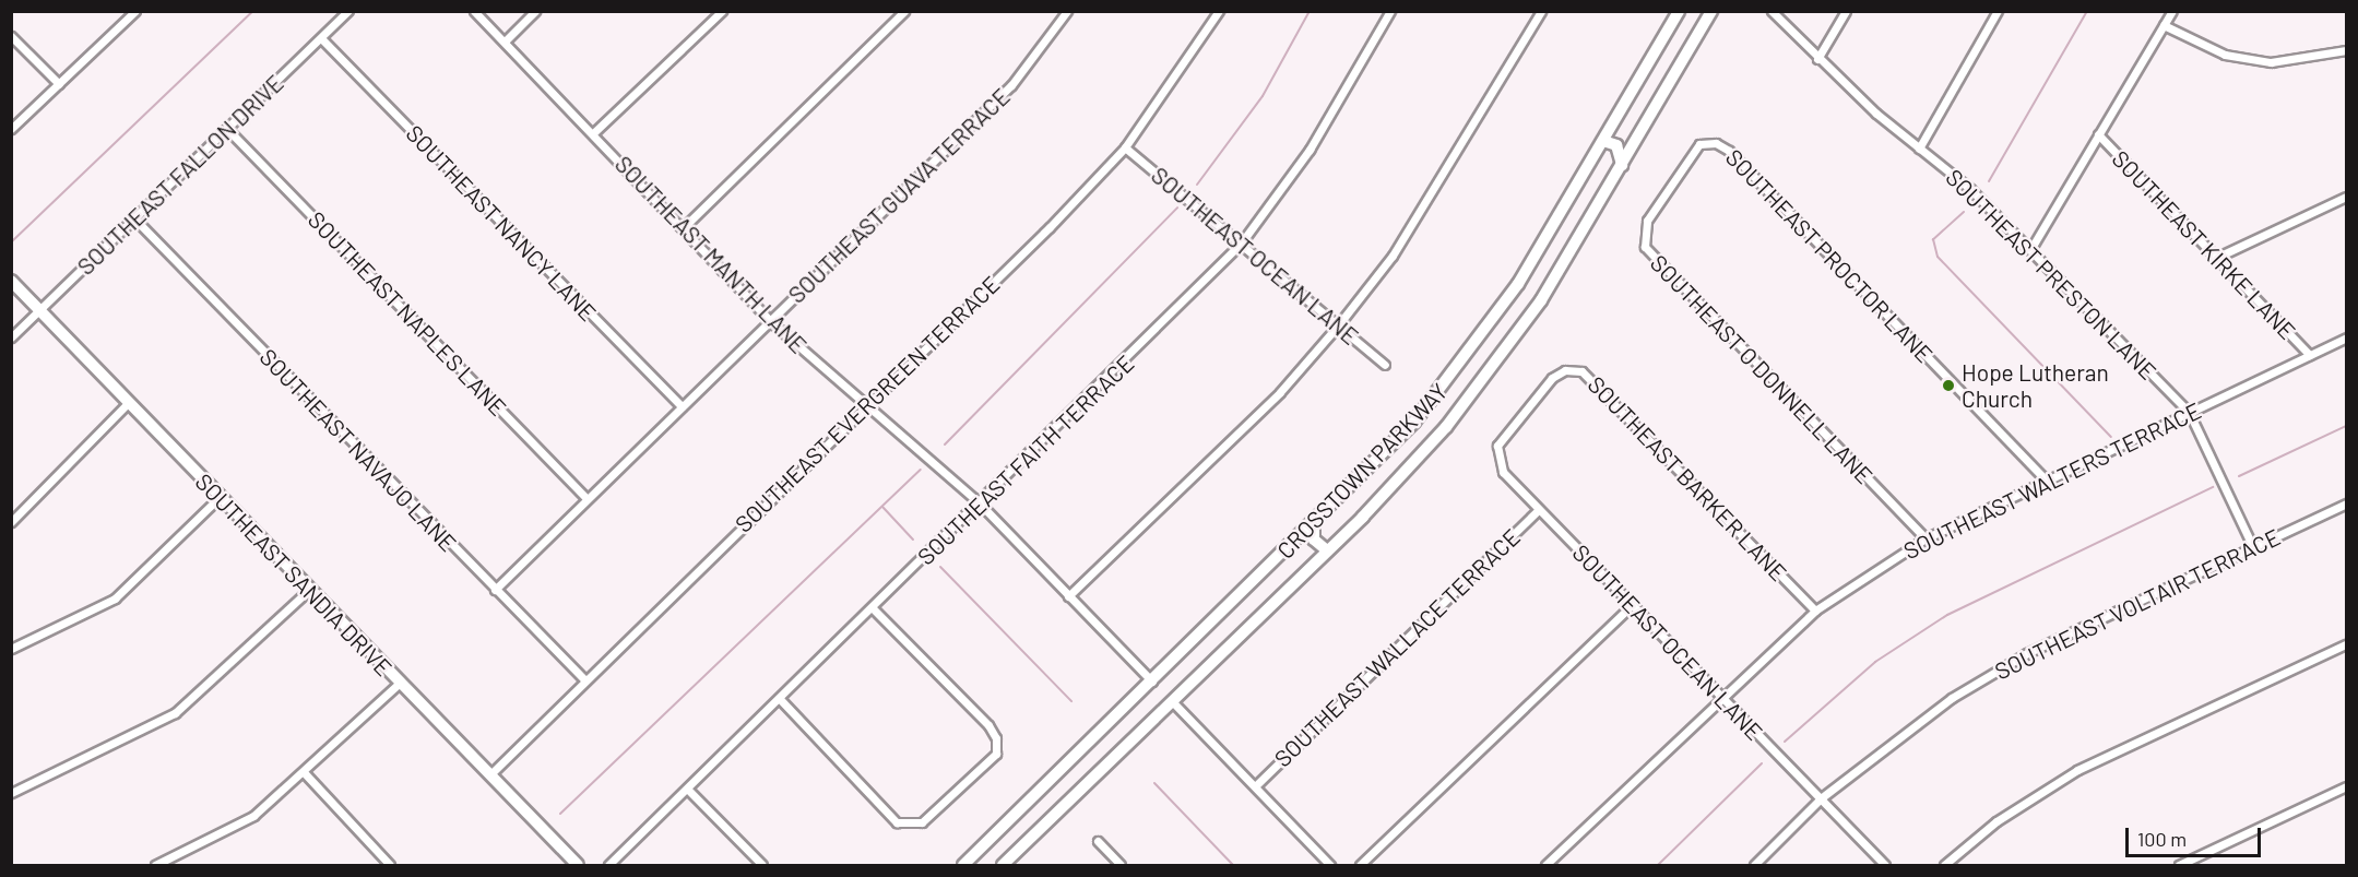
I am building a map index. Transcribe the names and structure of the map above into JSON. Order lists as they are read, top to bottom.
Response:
{
  "streets": {
    "main road": ["CROSSTOWN PARKWAY", "SOUTHEAST SANDIA DRIVE"],
    "street": [
      "SOUTHEAST FALLON DRIVE",
      "SOUTHEAST GUAVA TERRACE",
      "SOUTHEAST NANCY LANE",
      "SOUTHEAST KIRKE LANE",
      "SOUTHEAST MANTH LANE",
      "SOUTHEAST OCEAN LANE",
      "SOUTHEAST PROCTOR LANE",
      "SOUTHEAST PRESTON LANE",
      "SOUTHEAST NAPLES LANE",
      "SOUTHEAST O DONNELL LANE",
      "SOUTHEAST EVERGREEN TERRACE",
      "SOUTHEAST NAVAJO LANE",
      "SOUTHEAST FAITH TERRACE",
      "SOUTHEAST BARKER LANE",
      "SOUTHEAST WALTERS TERRACE",
      "SOUTHEAST VOLTAIR TERRACE",
      "SOUTHEAST WALLACE TERRACE"
    ]
  },
  "crossings": [
    ["SOUTHEAST FALLON DRIVE", "SOUTHEAST NANCY LANE"],
    ["SOUTHEAST FALLON DRIVE", "SOUTHEAST NAPLES LANE"],
    ["SOUTHEAST FALLON DRIVE", "SOUTHEAST NAVAJO LANE"],
    ["SOUTHEAST FALLON DRIVE", "SOUTHEAST SANDIA DRIVE"],
    ["SOUTHEAST GUAVA TERRACE", "SOUTHEAST NANCY LANE"],
    ["SOUTHEAST GUAVA TERRACE", "SOUTHEAST MANTH LANE"],
    ["SOUTHEAST GUAVA TERRACE", "SOUTHEAST NAPLES LANE"],
    ["SOUTHEAST GUAVA TERRACE", "SOUTHEAST NAVAJO LANE"],
    ["SOUTHEAST KIRKE LANE", "SOUTHEAST WALTERS TERRACE"],
    ["SOUTHEAST MANTH LANE", "SOUTHEAST EVERGREEN TERRACE"],
    ["SOUTHEAST MANTH LANE", "SOUTHEAST FAITH TERRACE"],
    ["SOUTHEAST MANTH LANE", "CROSSTOWN PARKWAY"],
    ["SOUTHEAST OCEAN LANE", "SOUTHEAST EVERGREEN TERRACE"],
    ["SOUTHEAST OCEAN LANE", "SOUTHEAST FAITH TERRACE"],
    ["SOUTHEAST OCEAN LANE", "SOUTHEAST BARKER LANE"],
    ["SOUTHEAST OCEAN LANE", "SOUTHEAST WALTERS TERRACE"],
    ["SOUTHEAST OCEAN LANE", "SOUTHEAST VOLTAIR TERRACE"],
    ["SOUTHEAST OCEAN LANE", "SOUTHEAST WALLACE TERRACE"],
    ["SOUTHEAST PROCTOR LANE", "SOUTHEAST O DONNELL LANE"],
    ["SOUTHEAST PROCTOR LANE", "SOUTHEAST WALTERS TERRACE"],
    ["SOUTHEAST PRESTON LANE", "SOUTHEAST WALTERS TERRACE"],
    ["SOUTHEAST PRESTON LANE", "SOUTHEAST VOLTAIR TERRACE"],
    ["SOUTHEAST O DONNELL LANE", "SOUTHEAST WALTERS TERRACE"],
    ["SOUTHEAST EVERGREEN TERRACE", "SOUTHEAST NAVAJO LANE"],
    ["SOUTHEAST EVERGREEN TERRACE", "SOUTHEAST SANDIA DRIVE"],
    ["SOUTHEAST BARKER LANE", "SOUTHEAST WALTERS TERRACE"]
  ],
  "places": ["Hope Lutheran Church"],
  "scale_bar": "100 m"
}
